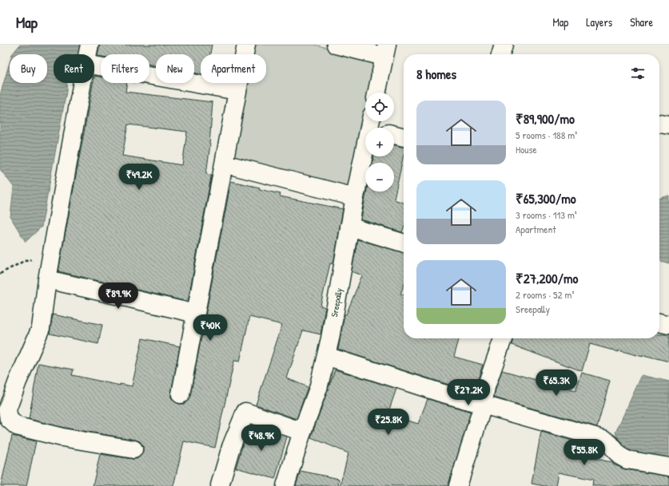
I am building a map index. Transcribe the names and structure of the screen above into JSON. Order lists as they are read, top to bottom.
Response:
{
  "streets": {
    "street": ["Sreepally"]
  },
  "page": {
    "header": "Map",
    "nav": ["Map", "Layers", "Share"],
    "chip": [
      "Buy",
      "Rent",
      "Filters",
      "New",
      "Apartment"
    ],
    "heading": "8 homes",
    "map_buttons": ["+", "−"],
    "list": [
      {
        "name": "₹89,900/mo",
        "note": "5 rooms · 188 m² · House"
      },
      {
        "name": "₹65,300/mo",
        "note": "3 rooms · 113 m² · Apartment"
      },
      {
        "name": "₹27,200/mo",
        "note": "2 rooms · 52 m² · Sreepally"
      }
    ],
    "price": [
      "₹49.2K",
      "₹89.9K",
      "₹40K",
      "₹65.3K",
      "₹27.2K",
      "₹25.8K",
      "₹48.9K",
      "₹55.8K"
    ]
  }
}
